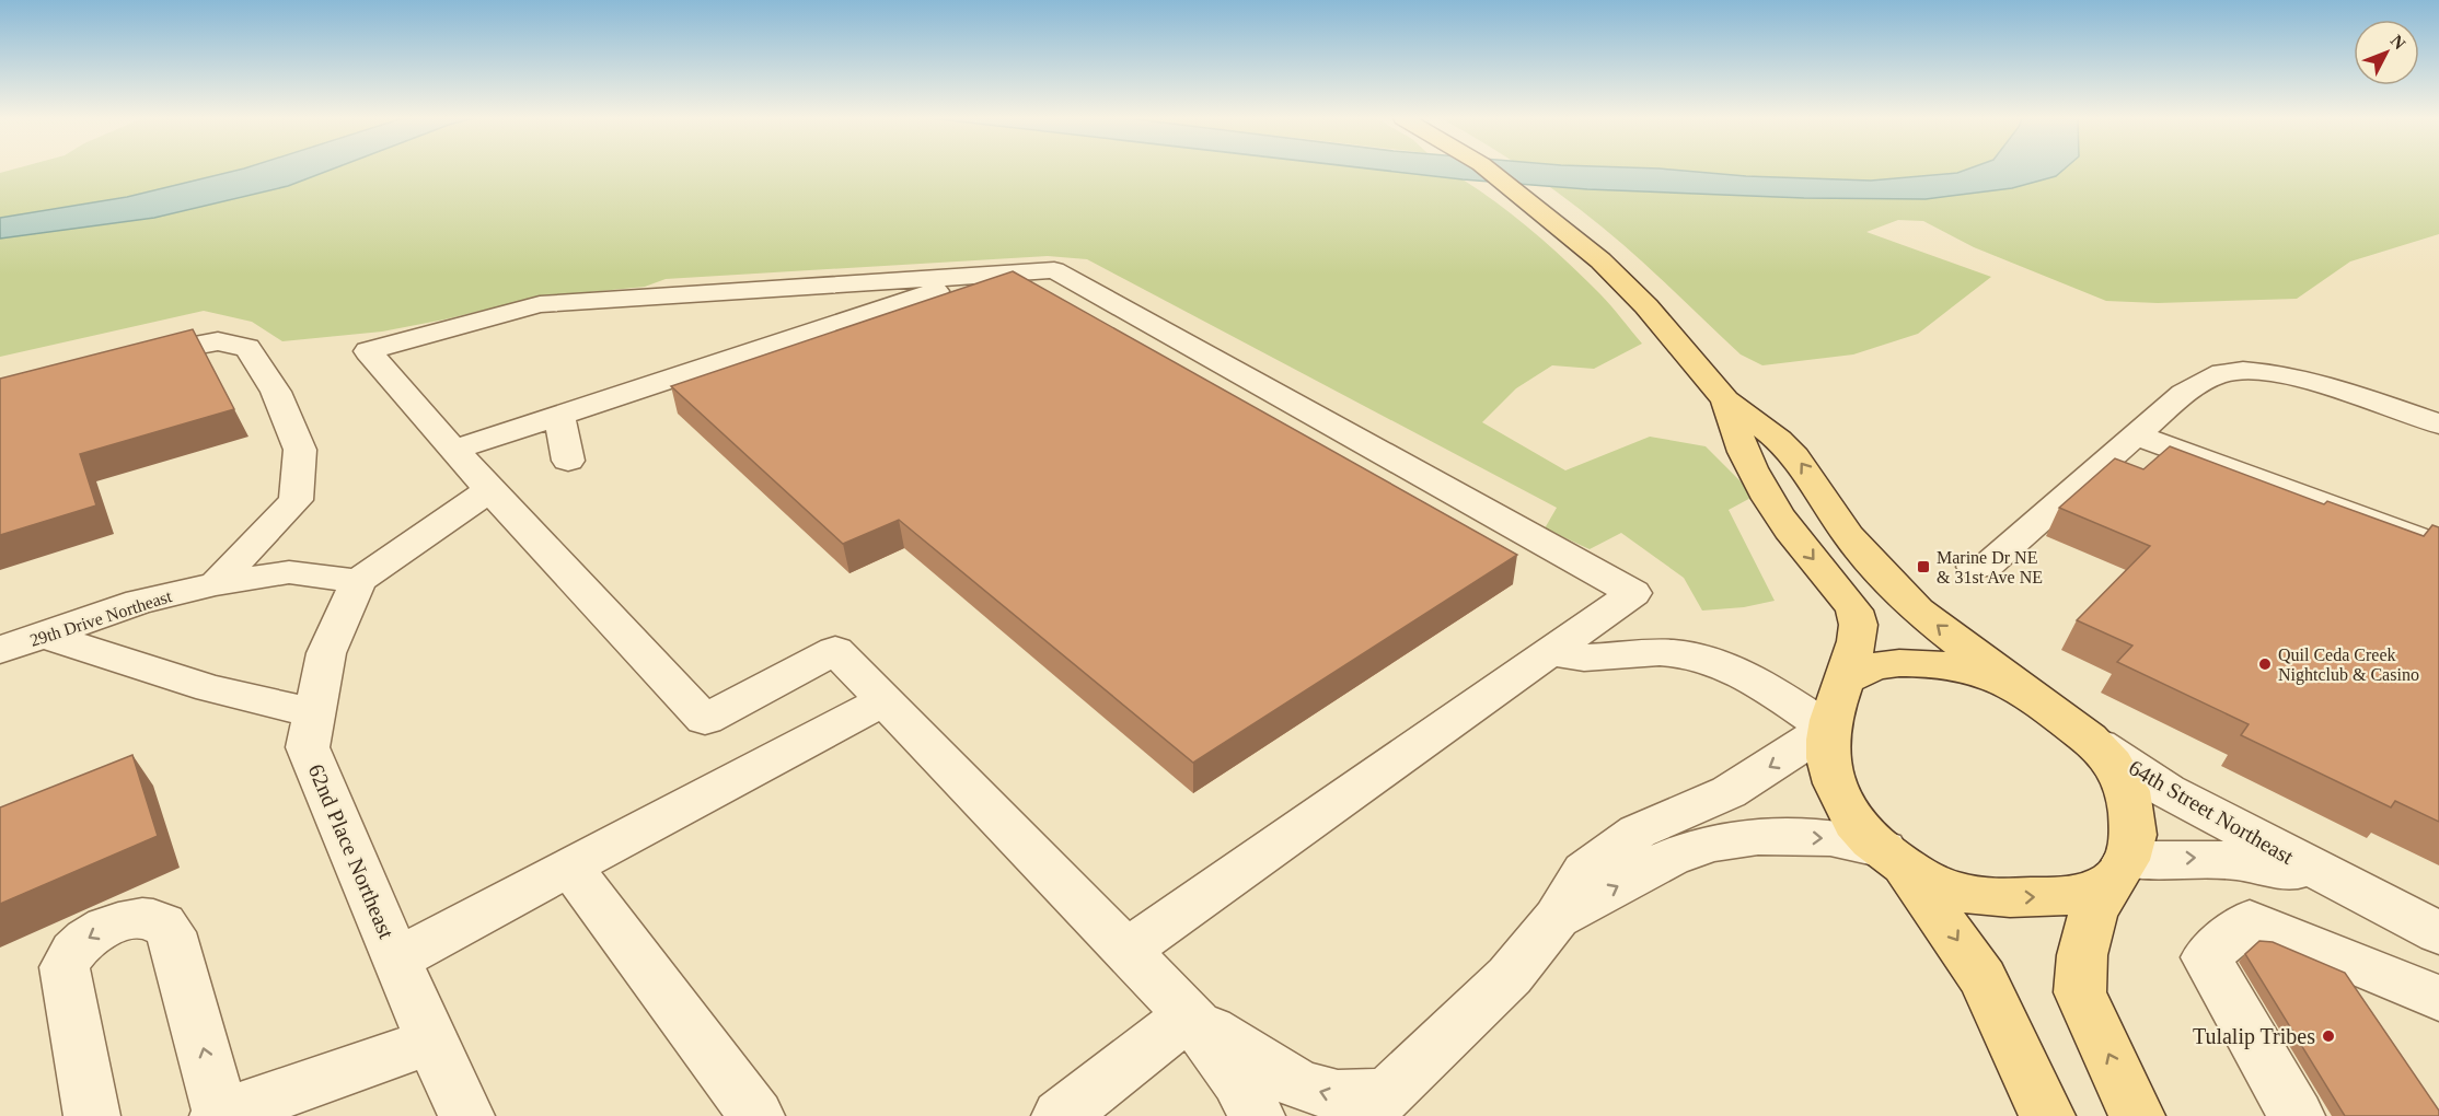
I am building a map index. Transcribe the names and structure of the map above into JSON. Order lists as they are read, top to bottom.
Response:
{
  "streets": {
    "street": ["29th Drive Northeast", "64th Street Northeast", "62nd Place Northeast"]
  },
  "crossings": [
    ["29th Drive Northeast", "62nd Place Northeast"]
  ],
  "places": {
    "transit": ["Marine Dr NE & 31st Ave NE"],
    "other": ["Quil Ceda Creek Nightclub & Casino", "Tulalip Tribes"]
  },
  "north": "top right"
}
